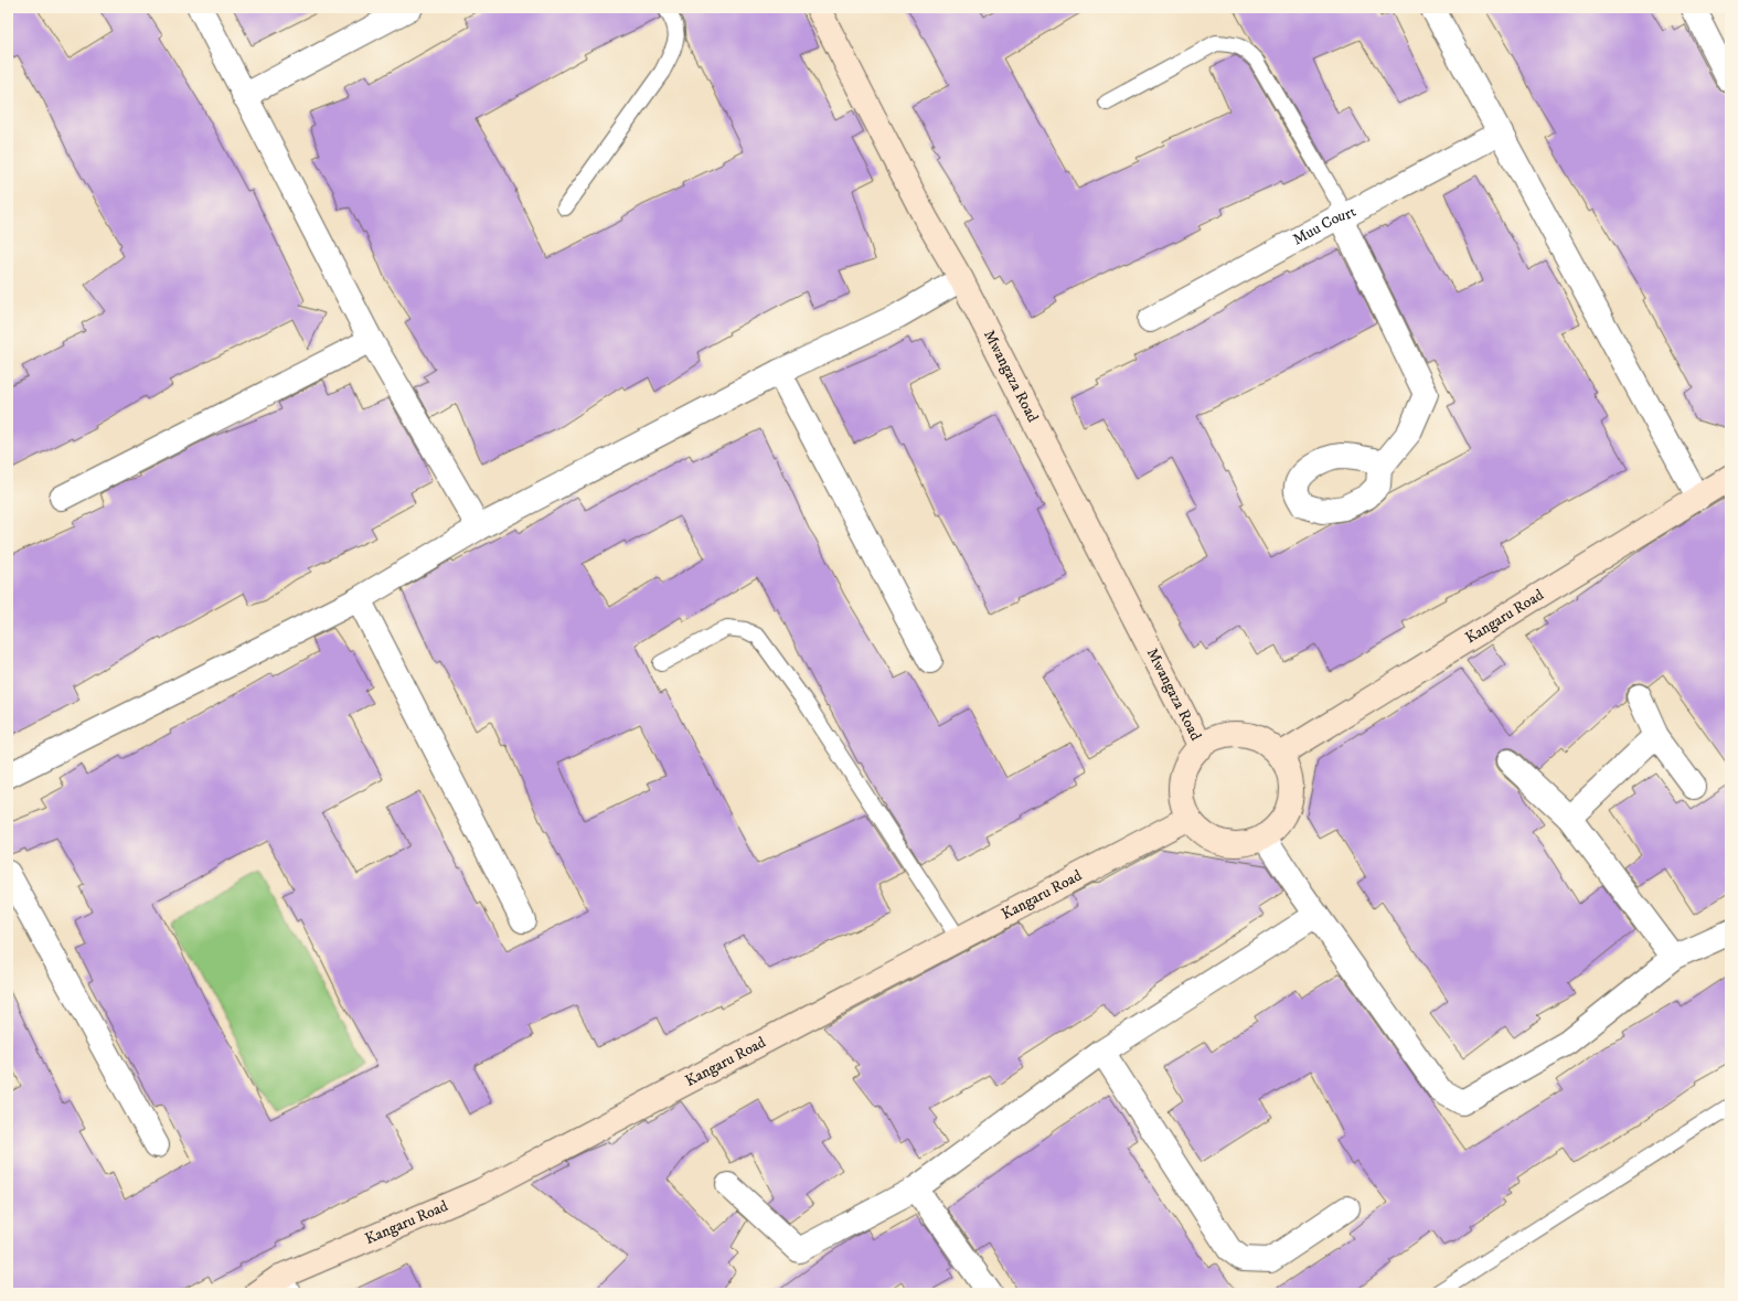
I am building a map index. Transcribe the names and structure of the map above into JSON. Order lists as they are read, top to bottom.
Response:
{
  "streets": {
    "main road": ["Mwangaza Road", "Kangaru Road"],
    "street": ["Muu Court"]
  },
  "crossings": [
    ["Mwangaza Road", "Kangaru Road"]
  ]
}
